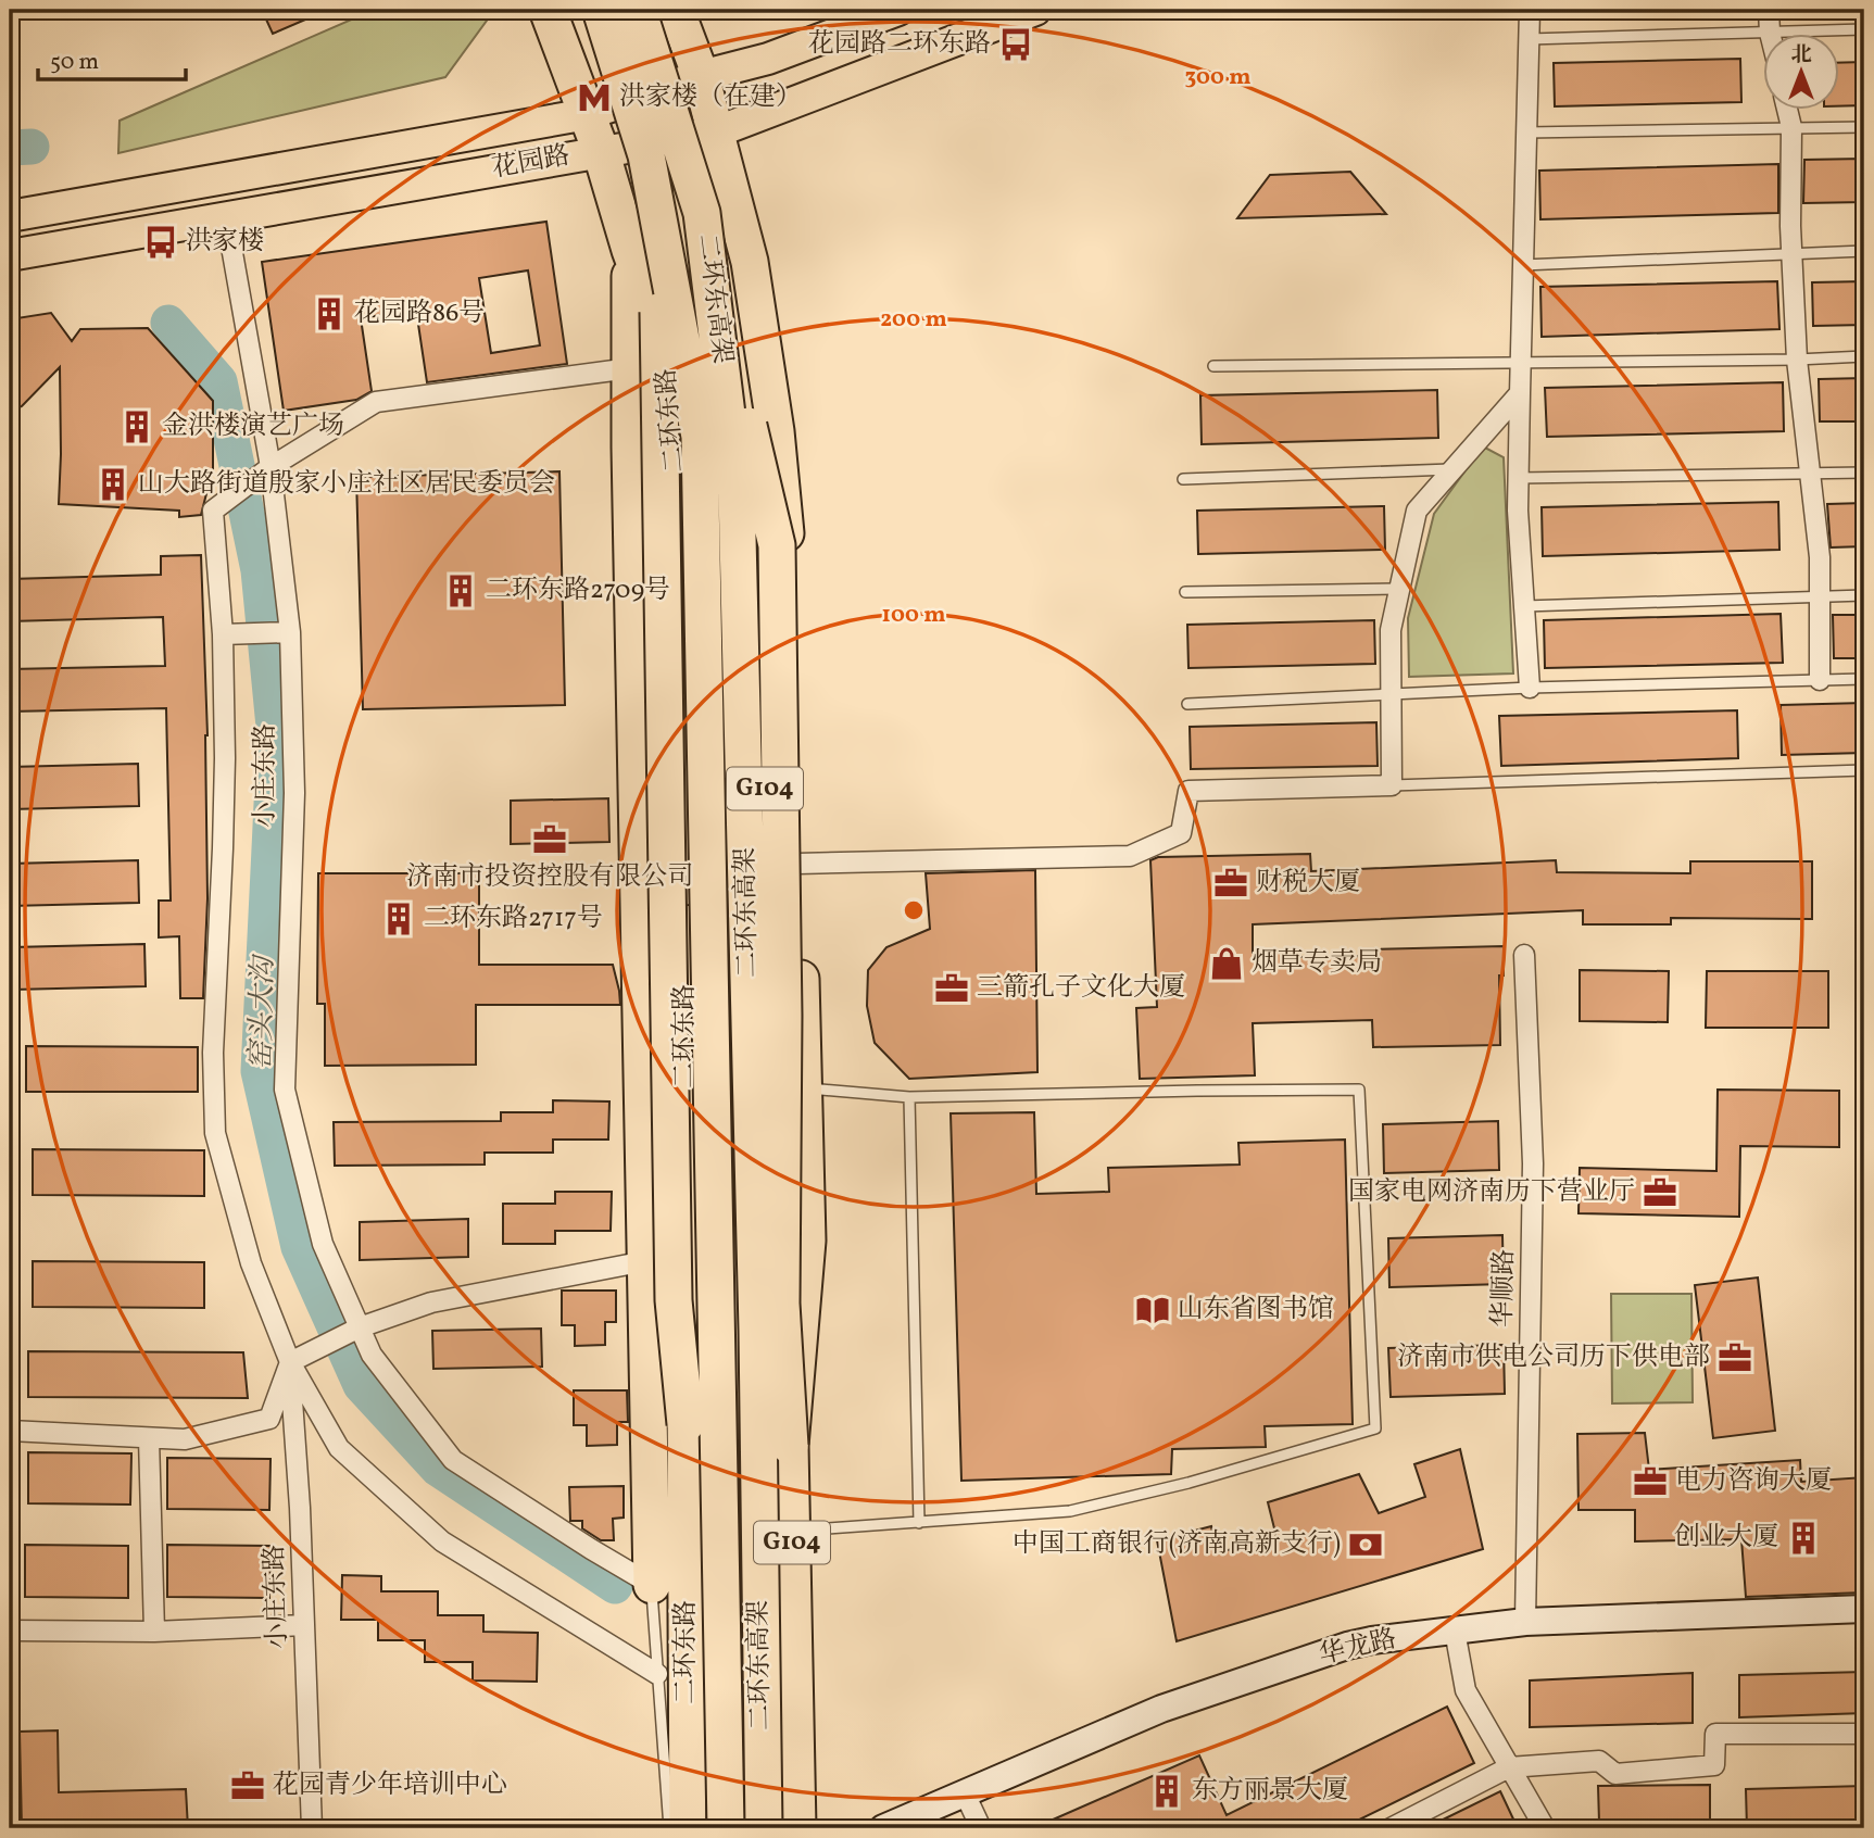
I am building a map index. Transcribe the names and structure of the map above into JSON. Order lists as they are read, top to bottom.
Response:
{
  "streets": {
    "highway": ["二环东高架", "二环东路", "G104"],
    "main road": ["花园路", "华龙路"],
    "street": ["小庄东路", "华顺路"]
  },
  "crossings": [
    ["花园路", "二环东路"],
    ["花园路", "小庄东路"],
    ["花园路", "G104"],
    ["二环东路", "小庄东路"],
    ["华顺路", "华龙路"]
  ],
  "water": ["窑头大沟"],
  "places": {
    "bus stop": ["花园路二环东路", "洪家楼"],
    "metro station": ["洪家楼（在建）"],
    "building": [
      "花园路86号",
      "金洪楼演艺广场",
      "山大路街道殷家小庄社区居民委员会",
      "二环东路2709号",
      "二环东路2717号",
      "创业大厦",
      "东方丽景大厦"
    ],
    "office": [
      "济南市投资控股有限公司",
      "财税大厦",
      "三箭孔子文化大厦",
      "国家电网济南历下营业厅",
      "济南市供电公司历下供电部",
      "电力咨询大厦",
      "花园青少年培训中心"
    ],
    "shop": ["烟草专卖局"],
    "library": ["山东省图书馆"],
    "bank": ["中国工商银行(济南高新支行)"]
  },
  "scale_bar": "50 m",
  "north": "top",
  "rings": ["300 m", "200 m", "100 m"]
}
